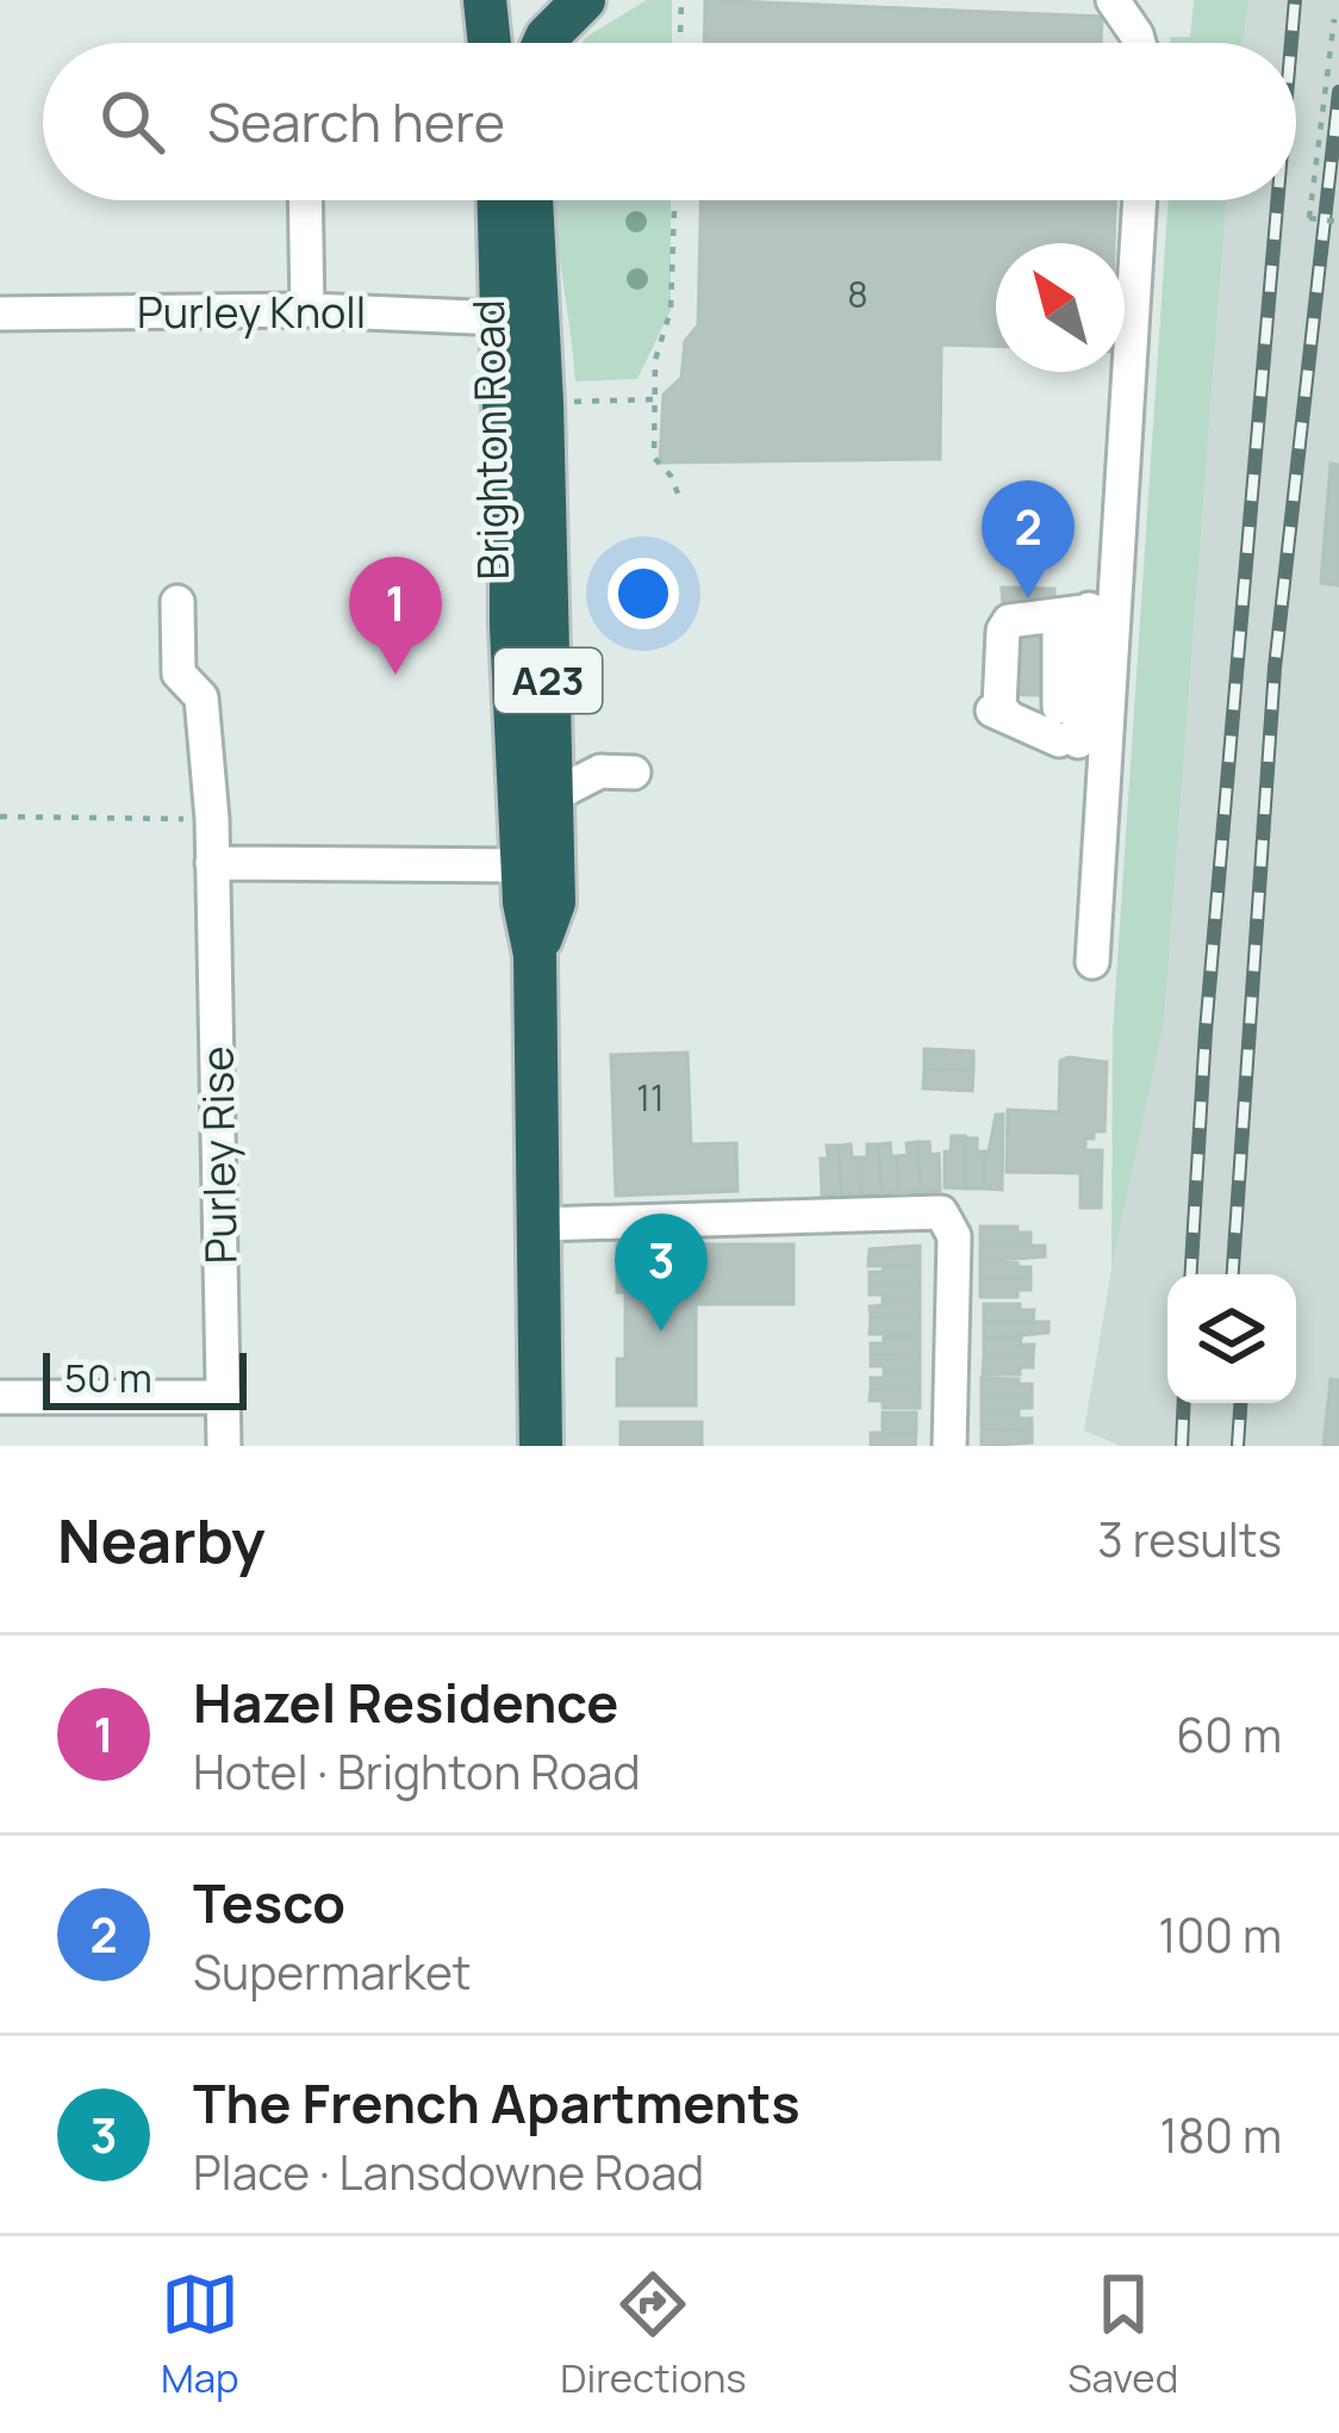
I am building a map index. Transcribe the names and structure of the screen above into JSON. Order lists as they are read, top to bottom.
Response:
{
  "streets": {
    "highway": ["Brighton Road", "A23"],
    "street": ["Purley Knoll", "Purley Rise"]
  },
  "crossings": [
    ["Purley Knoll", "Brighton Road"]
  ],
  "house_numbers": ["8", "11"],
  "scale_bar": "50 m",
  "north": "top left",
  "page": {
    "search": "Search here",
    "pins": ["2", "1", "3"],
    "scale": "50 m",
    "heading": ["Nearby", "3 results"],
    "list": [
      {
        "mark": "1",
        "name": "Hazel Residence",
        "note": "Hotel · Brighton Road",
        "value": "60 m"
      },
      {
        "mark": "2",
        "name": "Tesco",
        "note": "Supermarket",
        "value": "100 m"
      },
      {
        "mark": "3",
        "name": "The French Apartments",
        "note": "Place · Lansdowne Road",
        "value": "180 m"
      }
    ],
    "nav": ["Map", "Directions", "Saved"]
  }
}
